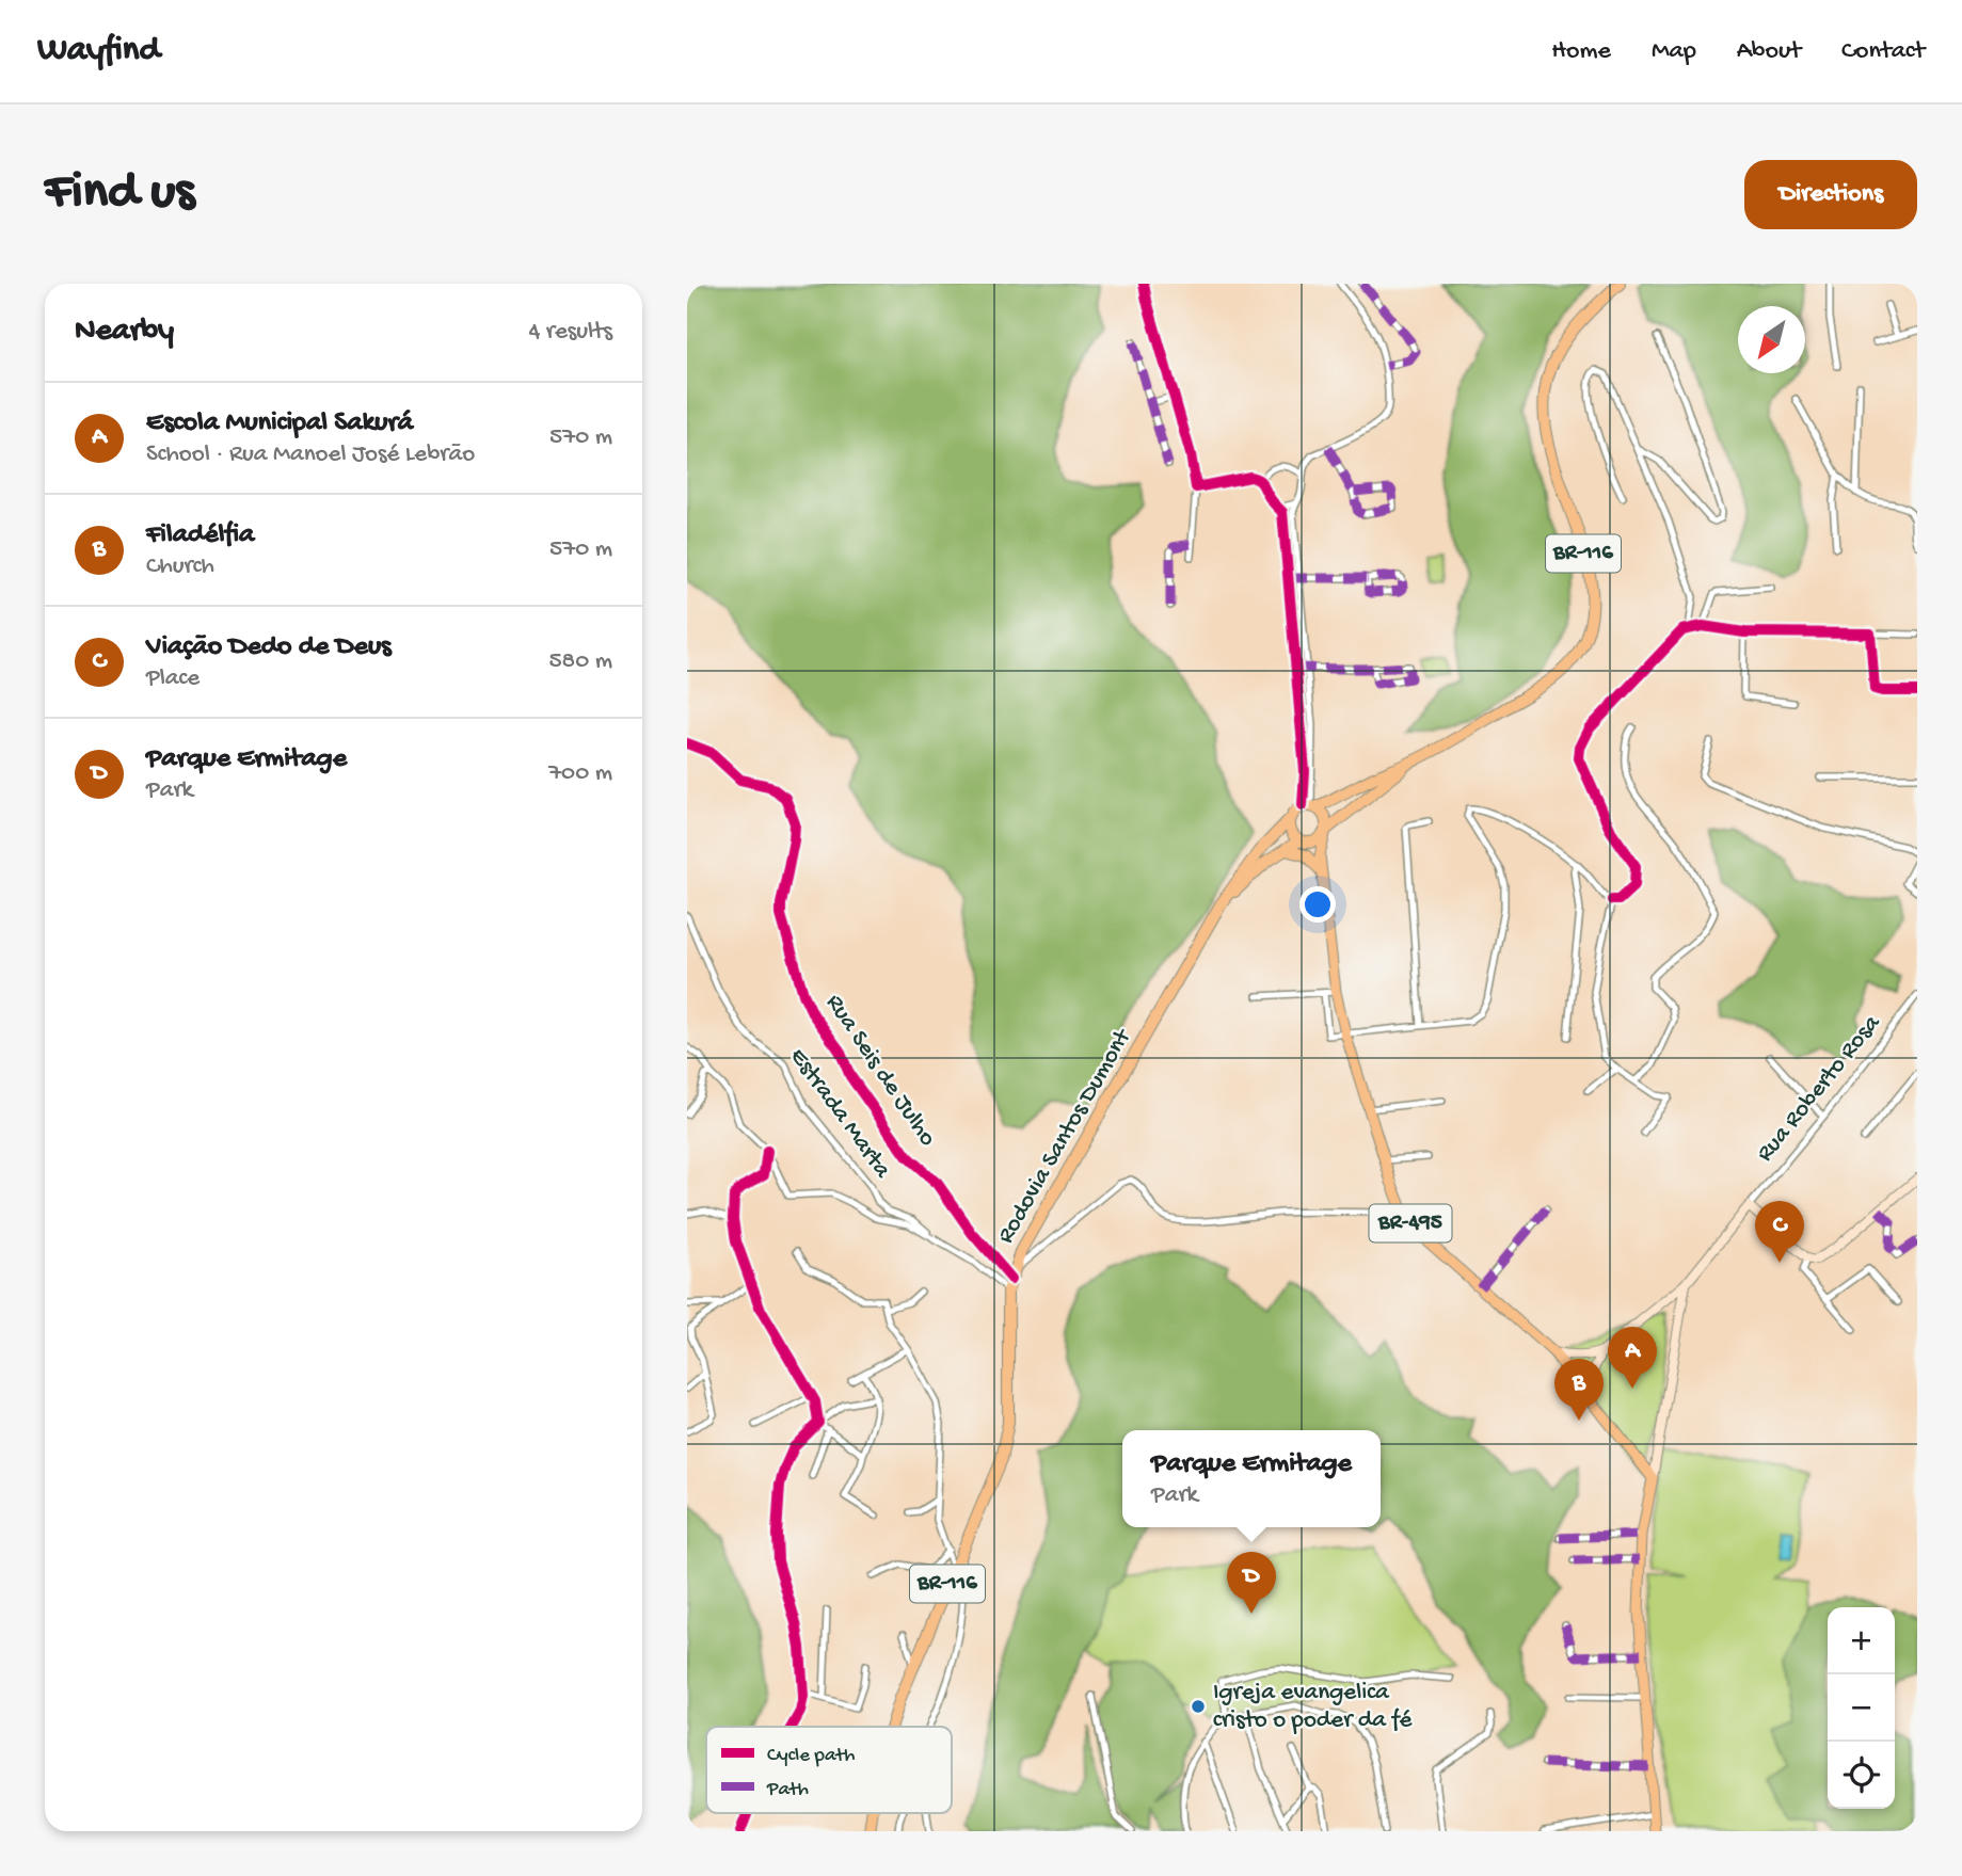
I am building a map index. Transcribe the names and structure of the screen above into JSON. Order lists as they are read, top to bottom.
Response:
{
  "streets": {
    "highway": ["BR-116", "Rodovia Santos Dumont"],
    "main road": ["BR-495"],
    "street": ["Rua Seis de Julho", "Rua Roberto Rosa", "Estrada Marta"]
  },
  "crossings": [
    ["BR-116", "Rodovia Santos Dumont"],
    ["BR-116", "BR-495"],
    ["Rua Seis de Julho", "Rodovia Santos Dumont"]
  ],
  "places": ["Igreja evangelica cristo o poder da fé"],
  "legend": ["Cycle path", "Path"],
  "north": "bottom left",
  "page": {
    "header": "Wayfind",
    "nav": [
      "Home",
      "Map",
      "About",
      "Contact"
    ],
    "buttons": "Directions",
    "title": "Find us",
    "heading": ["Nearby", "4 results"],
    "list": [
      {
        "mark": "A",
        "name": "Escola Municipal Sakurá",
        "note": "School · Rua Manoel José Lebrão",
        "value": "570 m"
      },
      {
        "mark": "B",
        "name": "Filadélfia",
        "note": "Church",
        "value": "570 m"
      },
      {
        "mark": "C",
        "name": "Viação Dedo de Deus",
        "note": "Place",
        "value": "580 m"
      },
      {
        "mark": "D",
        "name": "Parque Ermitage",
        "note": "Park",
        "value": "700 m"
      }
    ],
    "pins": [
      "C",
      "A",
      "B",
      "D"
    ],
    "popup": ["Parque Ermitage", "Park"],
    "map_buttons": ["+", "−"]
  }
}
